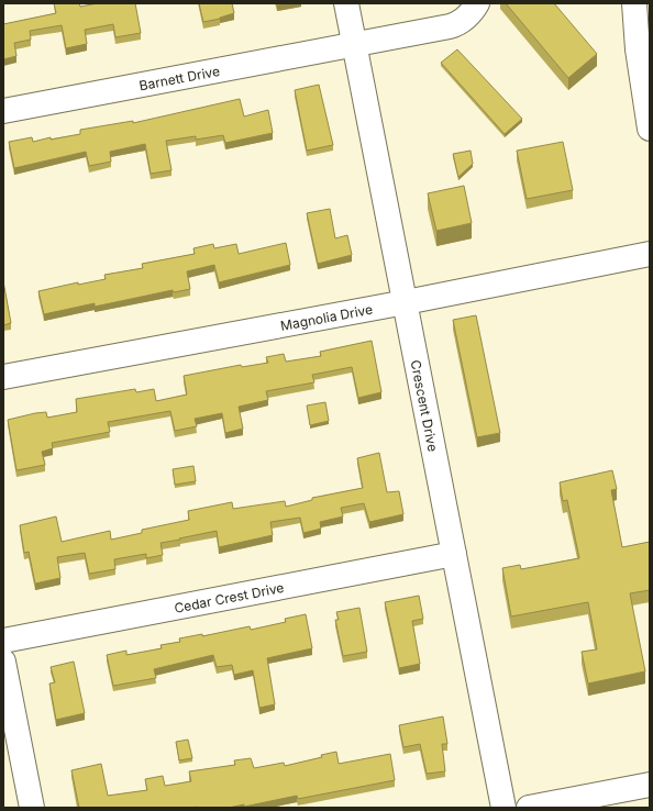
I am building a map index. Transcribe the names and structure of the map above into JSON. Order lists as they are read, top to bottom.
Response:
{
  "streets": {
    "street": [
      "Barnett Drive",
      "Magnolia Drive",
      "Crescent Drive",
      "Cedar Crest Drive"
    ]
  },
  "crossings": [
    ["Barnett Drive", "Crescent Drive"],
    ["Magnolia Drive", "Crescent Drive"],
    ["Crescent Drive", "Cedar Crest Drive"]
  ]
}
